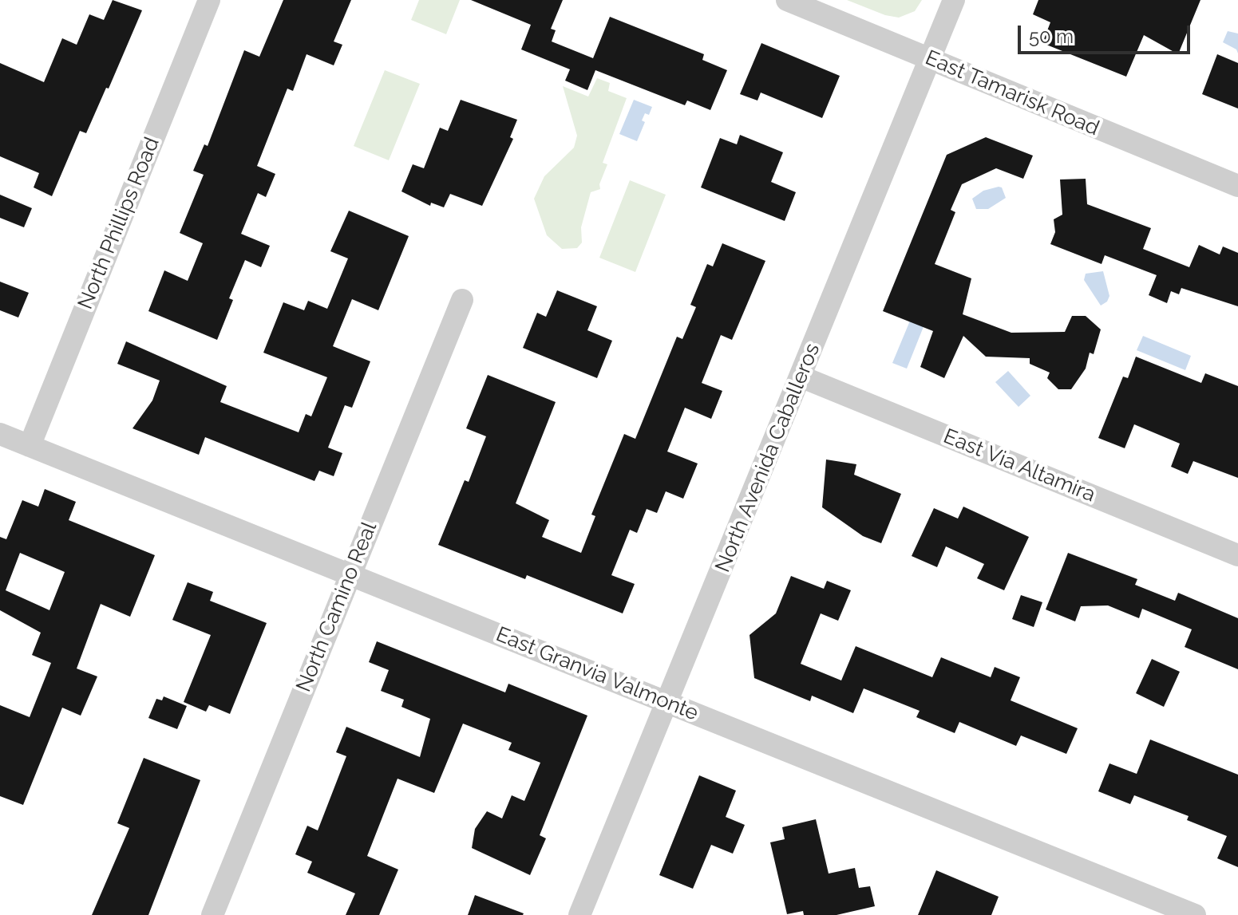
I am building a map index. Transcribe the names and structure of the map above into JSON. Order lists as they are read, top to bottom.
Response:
{
  "streets": {
    "street": [
      "East Tamarisk Road",
      "North Phillips Road",
      "North Avenida Caballeros",
      "East Via Altamira",
      "North Camino Real",
      "East Granvia Valmonte"
    ]
  },
  "crossings": [
    ["East Tamarisk Road", "North Avenida Caballeros"],
    ["North Phillips Road", "East Granvia Valmonte"],
    ["North Avenida Caballeros", "East Via Altamira"],
    ["North Avenida Caballeros", "East Granvia Valmonte"],
    ["North Camino Real", "East Granvia Valmonte"]
  ],
  "scale_bar": "50 m"
}
